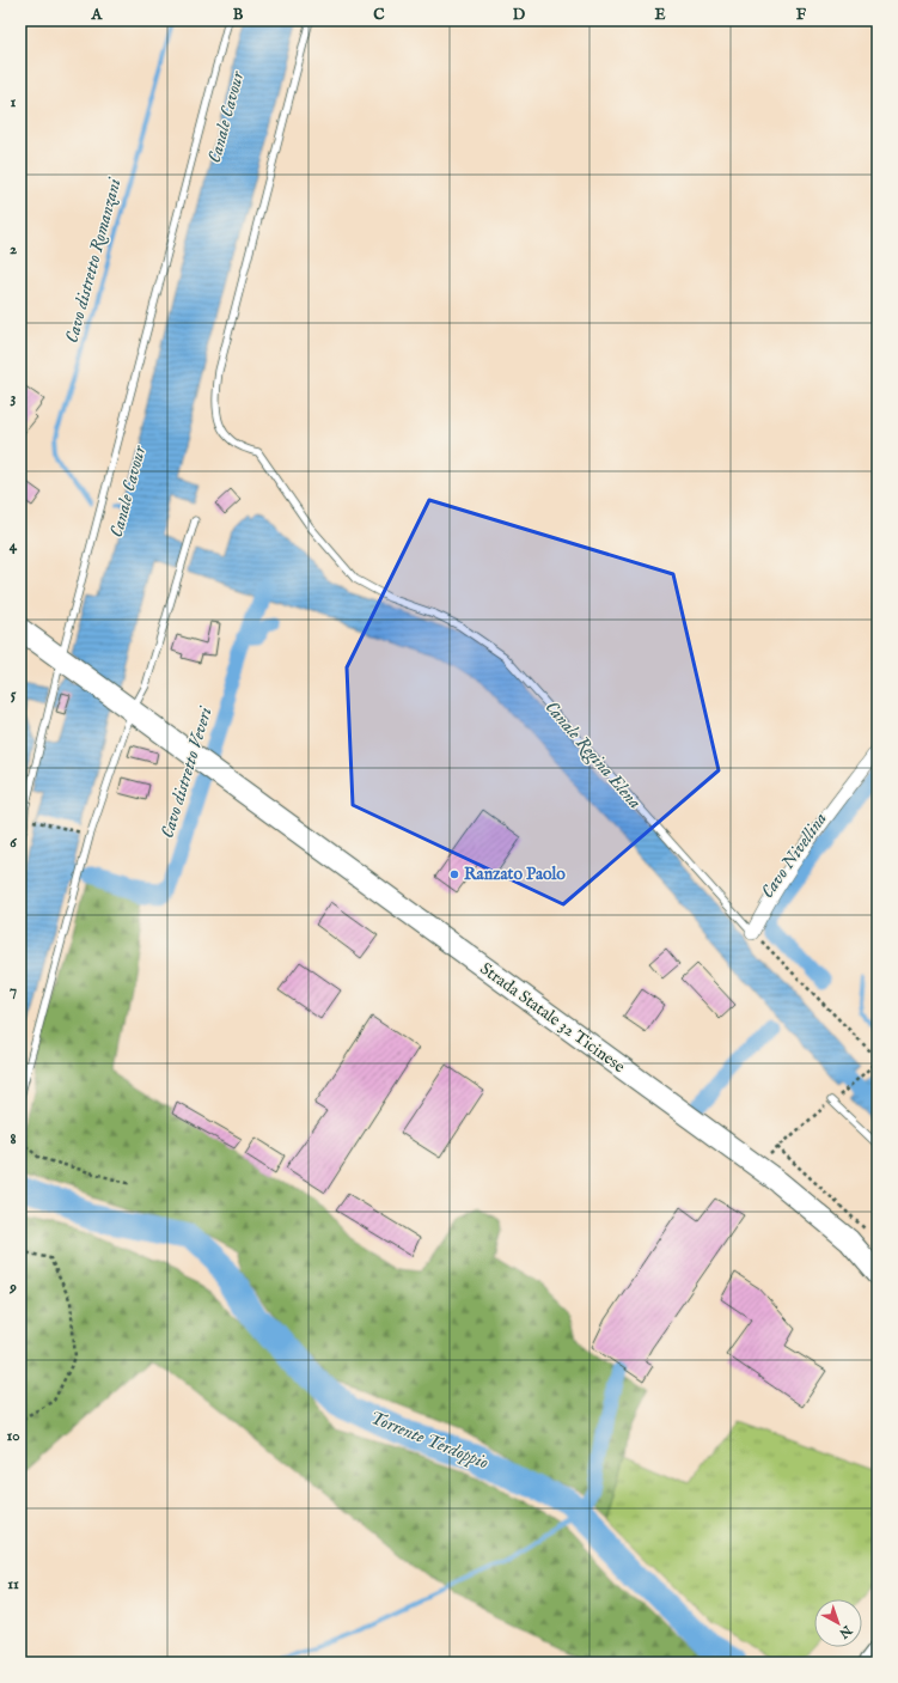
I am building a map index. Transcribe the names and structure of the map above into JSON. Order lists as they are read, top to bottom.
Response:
{
  "streets": {
    "main road": ["Strada Statale 32 Ticinese"]
  },
  "water": [
    "Canale Cavour",
    "Cavo distretto Romanzani",
    "Canale Regina Elena",
    "Cavo distretto Veveri",
    "Cavo Nivellina",
    "Torrente Terdoppio"
  ],
  "places": ["Ranzato Paolo"],
  "north": "bottom right",
  "grid": {
    "columns": [
      "A",
      "B",
      "C",
      "D",
      "E",
      "F"
    ],
    "rows": [
      "1",
      "2",
      "3",
      "4",
      "5",
      "6",
      "7",
      "8",
      "9",
      "10",
      "11"
    ]
  }
}
